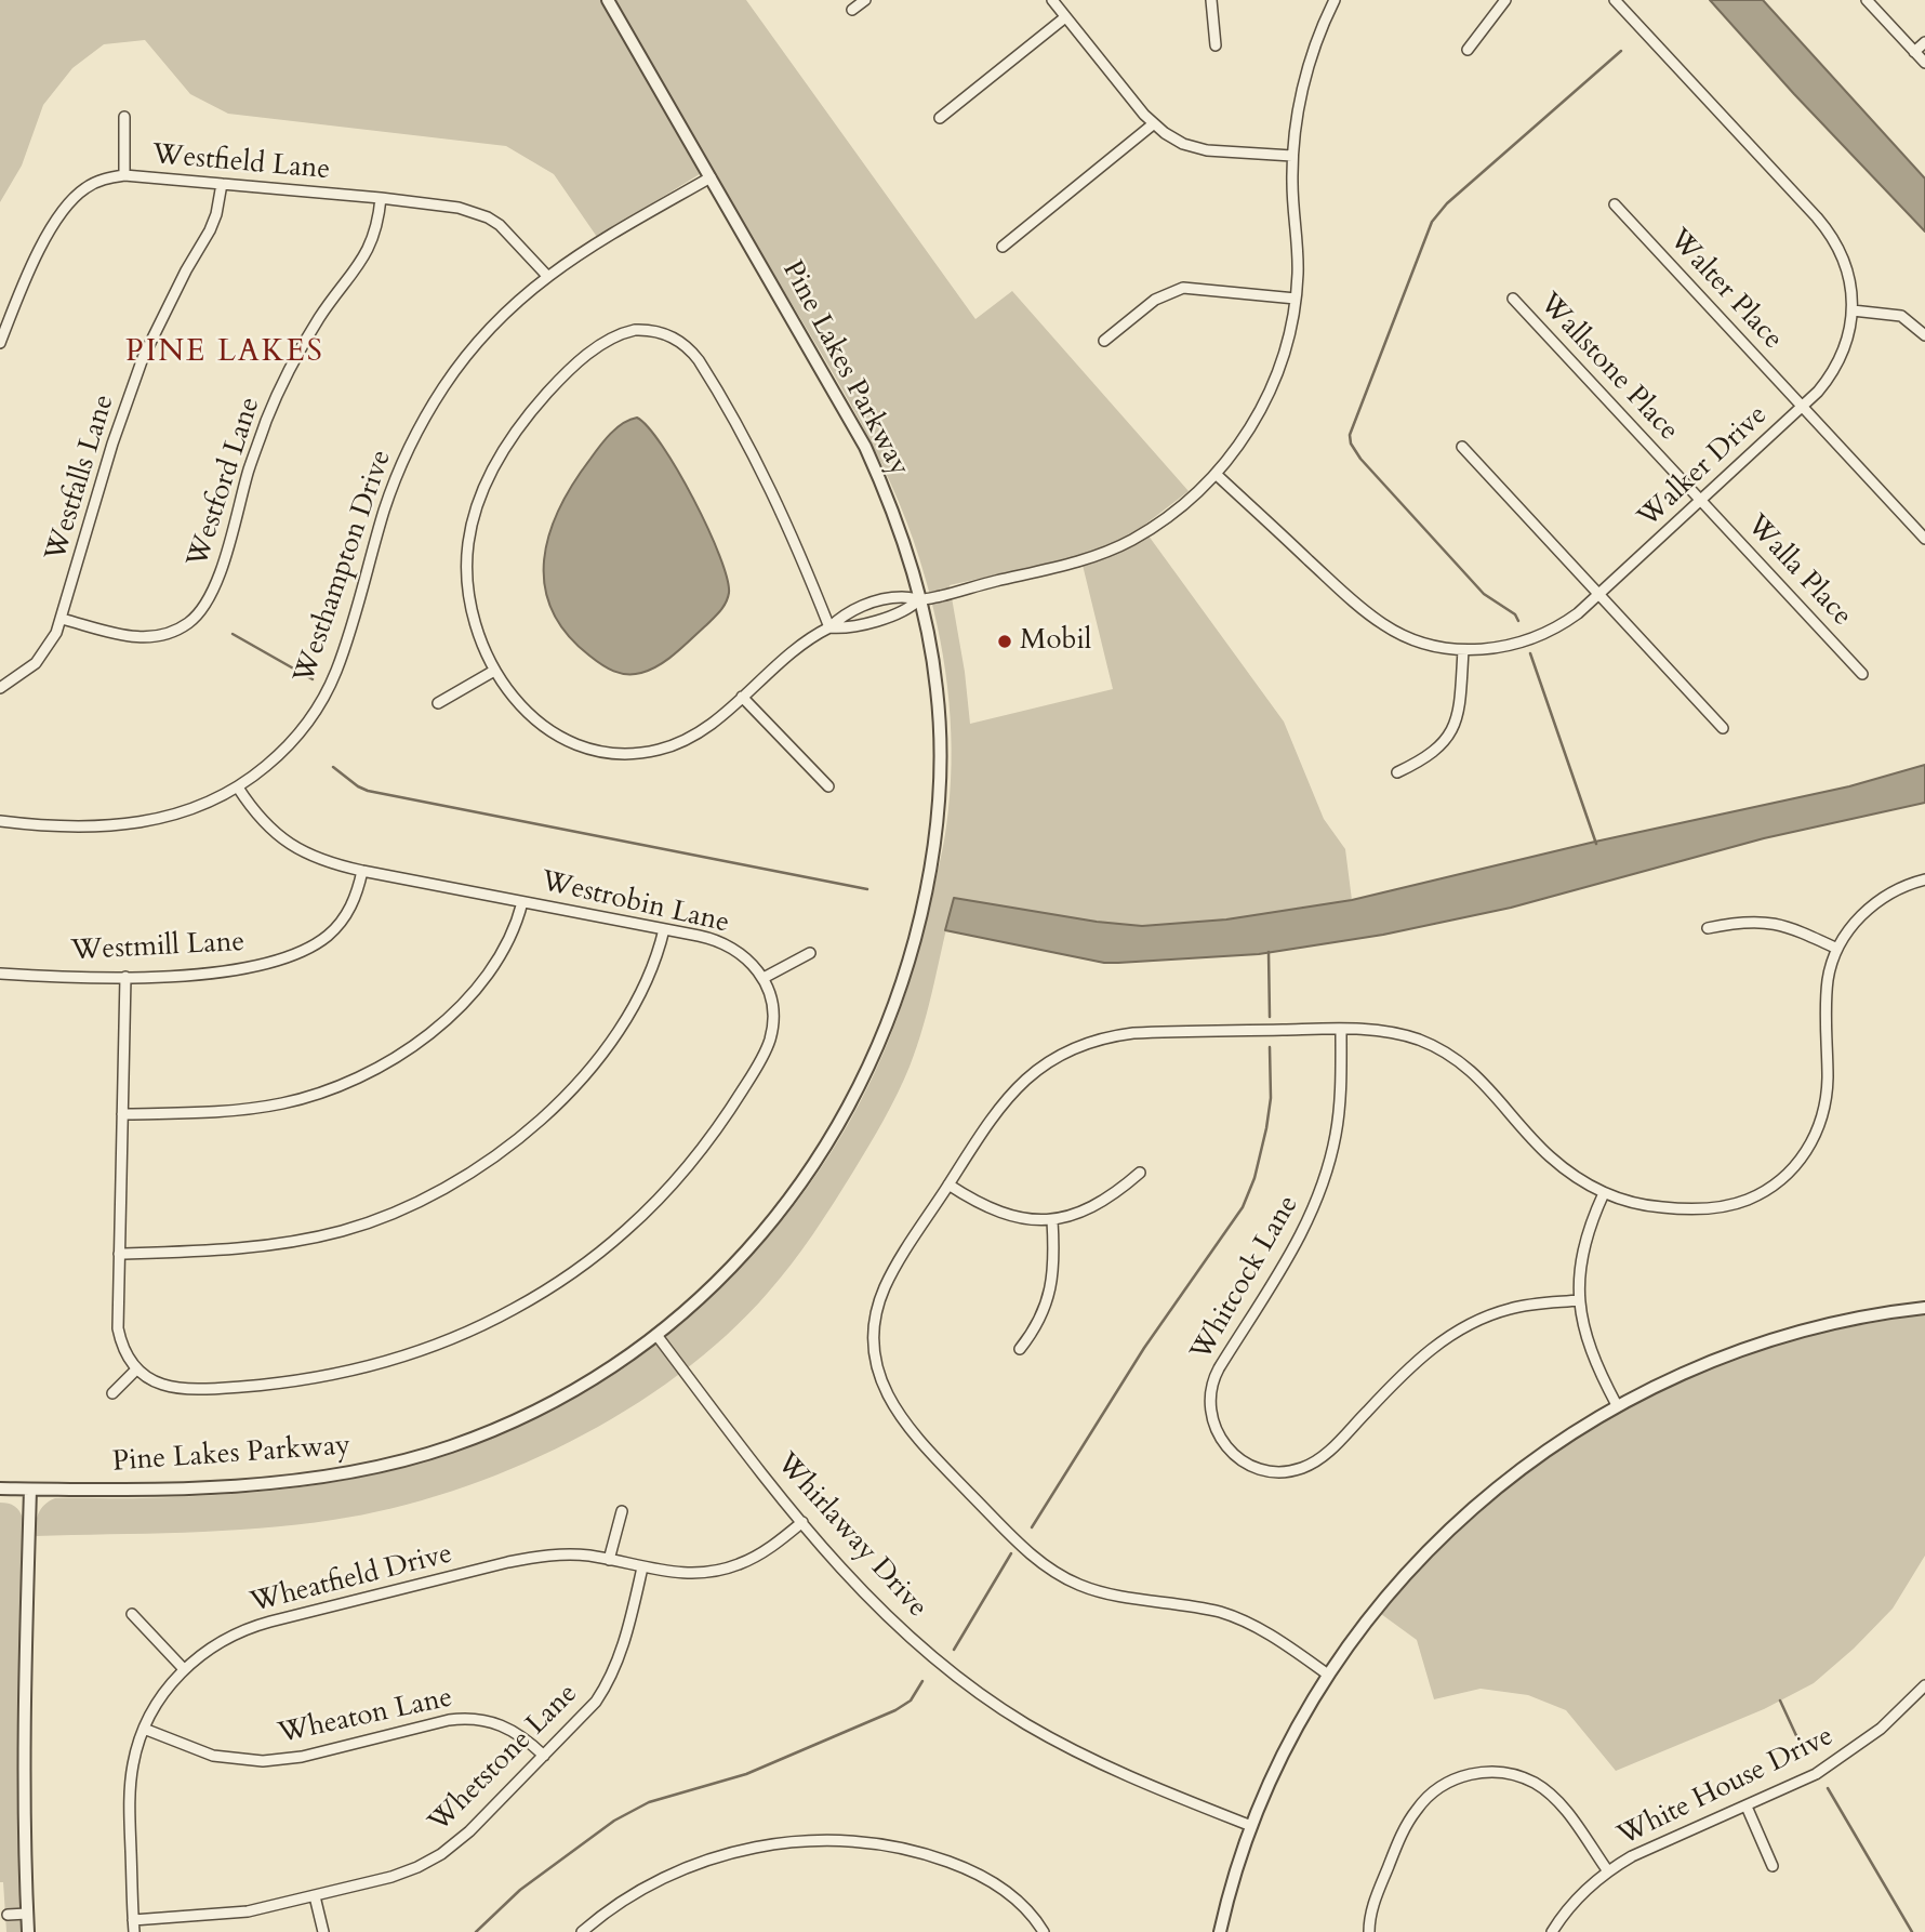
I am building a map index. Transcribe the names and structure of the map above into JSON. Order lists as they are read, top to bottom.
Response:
{
  "streets": {
    "street": [
      "Westfield Lane",
      "Walter Place",
      "Wallstone Place",
      "Pine Lakes Parkway",
      "Walker Drive",
      "Westfalls Lane",
      "Westford Lane",
      "Westhampton Drive",
      "Walla Place",
      "Westrobin Lane",
      "Westmill Lane",
      "Whitcock Lane",
      "Whirlaway Drive",
      "Wheatfield Drive",
      "Wheaton Lane",
      "Whetstone Lane",
      "White House Drive"
    ]
  },
  "crossings": [
    ["Westfield Lane", "Westfalls Lane"],
    ["Westfield Lane", "Westford Lane"],
    ["Westfield Lane", "Westhampton Drive"],
    ["Walter Place", "Walker Drive"],
    ["Wallstone Place", "Walker Drive"],
    ["Wallstone Place", "Walla Place"],
    ["Pine Lakes Parkway", "Westhampton Drive"],
    ["Pine Lakes Parkway", "Whirlaway Drive"],
    ["Walker Drive", "Walla Place"],
    ["Westfalls Lane", "Westford Lane"],
    ["Westhampton Drive", "Westrobin Lane"],
    ["Westrobin Lane", "Westmill Lane"],
    ["Whirlaway Drive", "Wheatfield Drive"],
    ["Wheatfield Drive", "Wheaton Lane"],
    ["Wheatfield Drive", "Whetstone Lane"],
    ["Wheaton Lane", "Whetstone Lane"]
  ],
  "districts": ["PINE LAKES"],
  "places": ["Mobil"]
}
